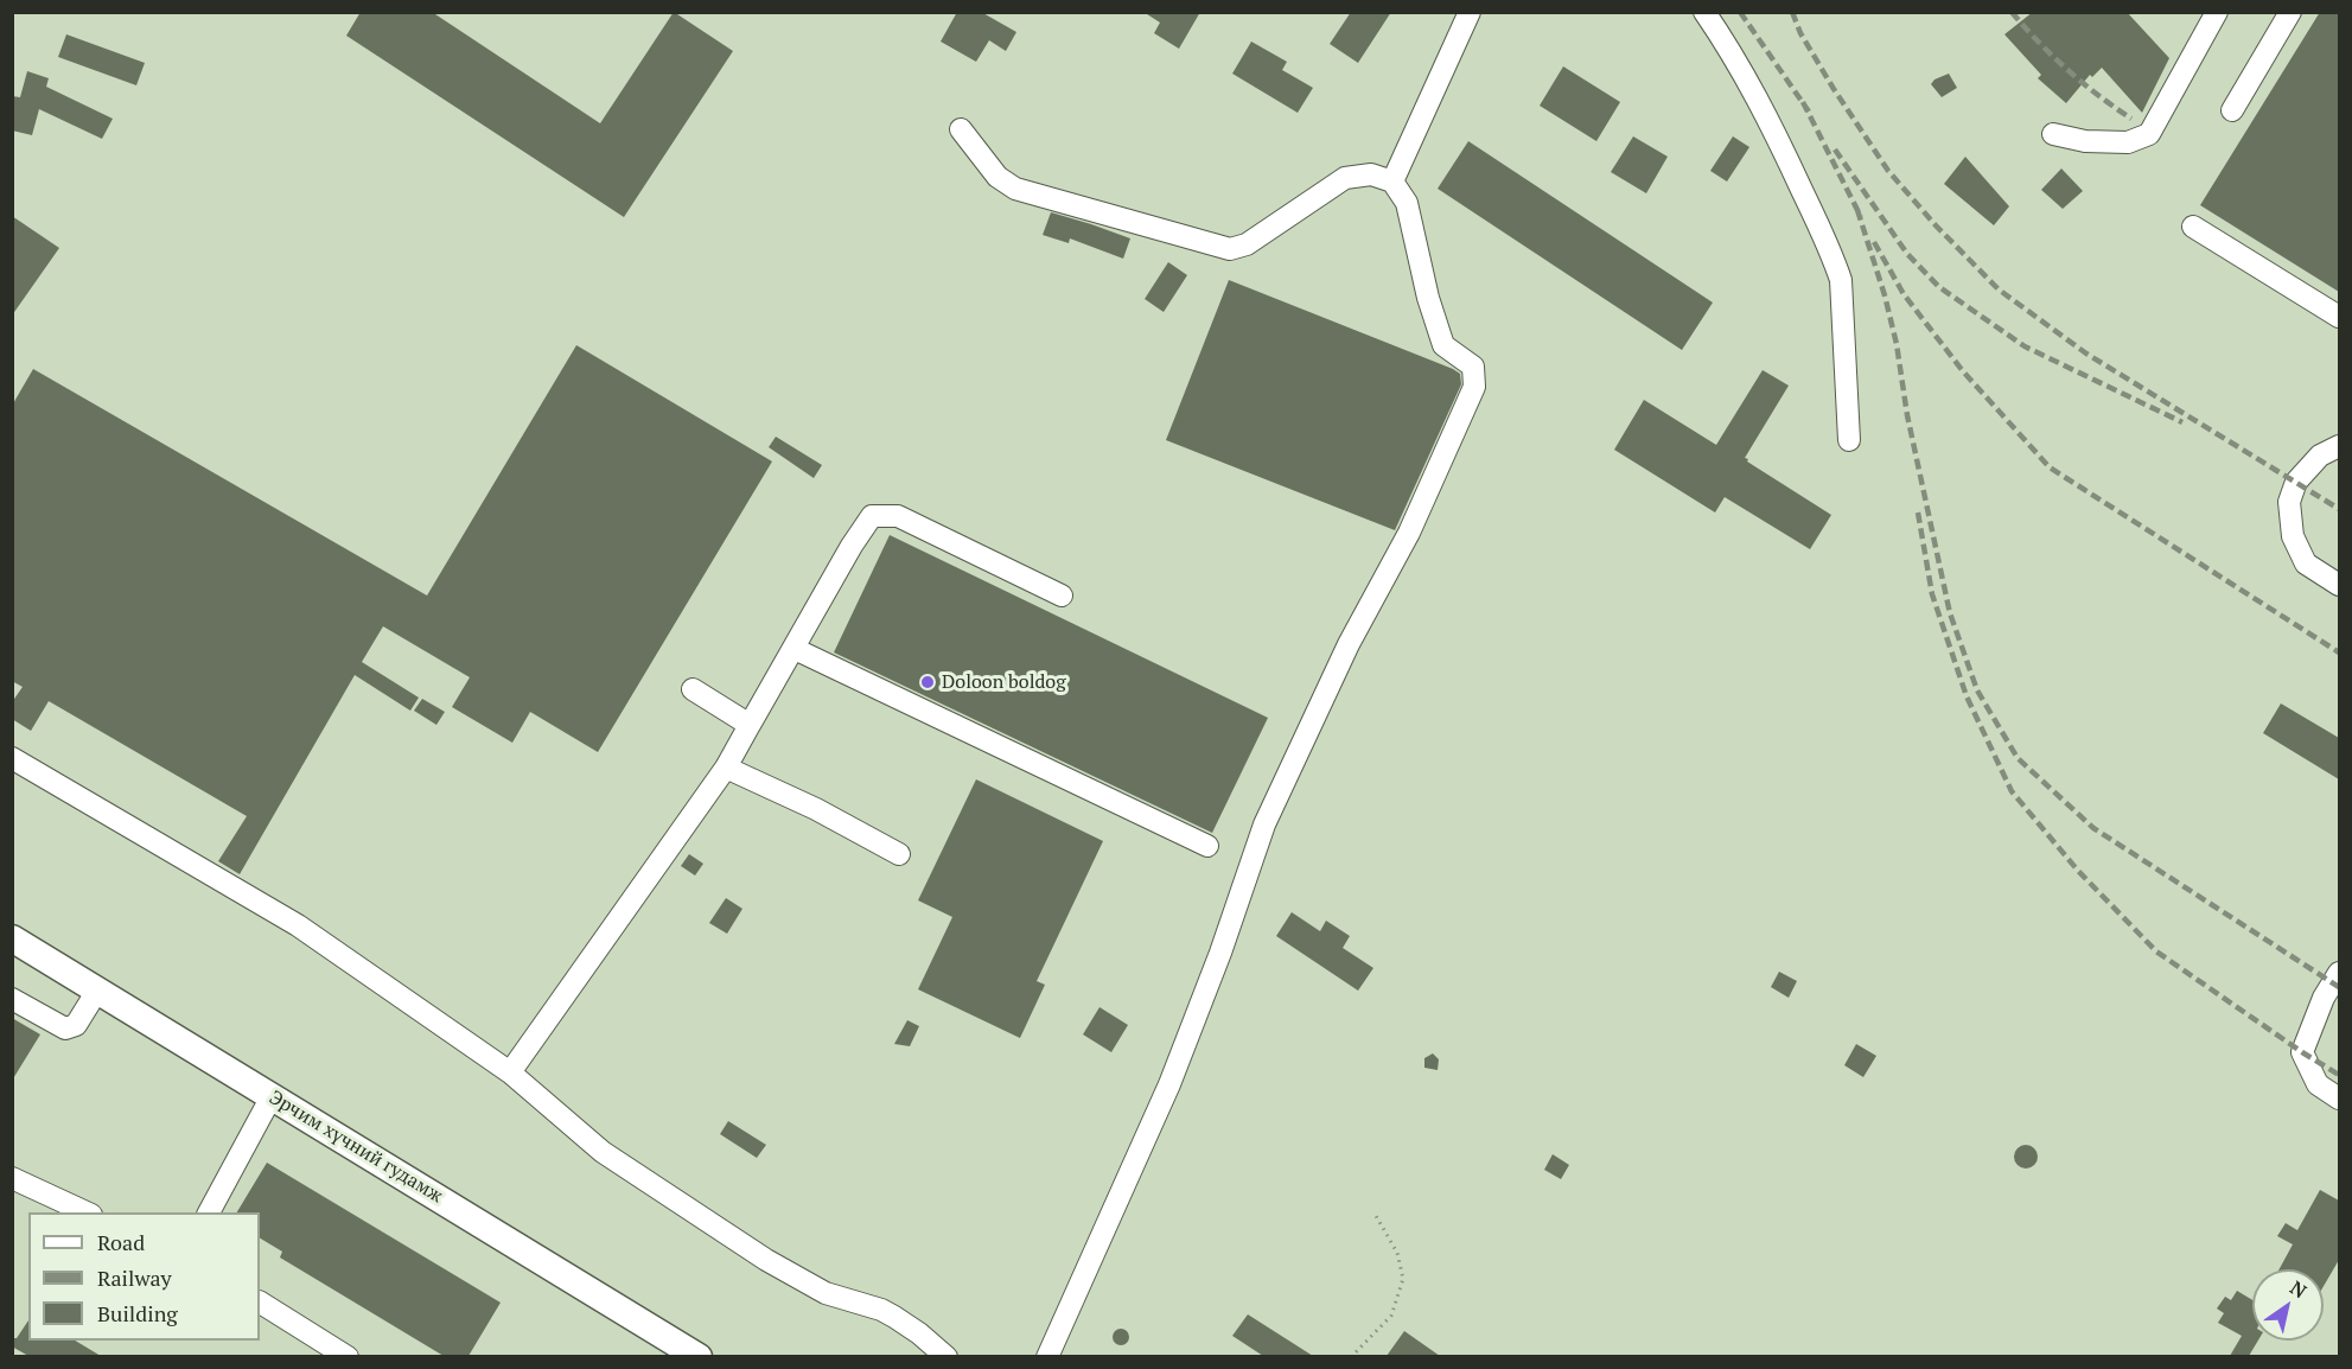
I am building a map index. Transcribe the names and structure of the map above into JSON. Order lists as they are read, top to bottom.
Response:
{
  "streets": {
    "main road": ["Эрчим хүчний гудамж"]
  },
  "places": ["Doloon boldog"],
  "legend": ["Road", "Railway", "Building"],
  "north": "top right"
}
